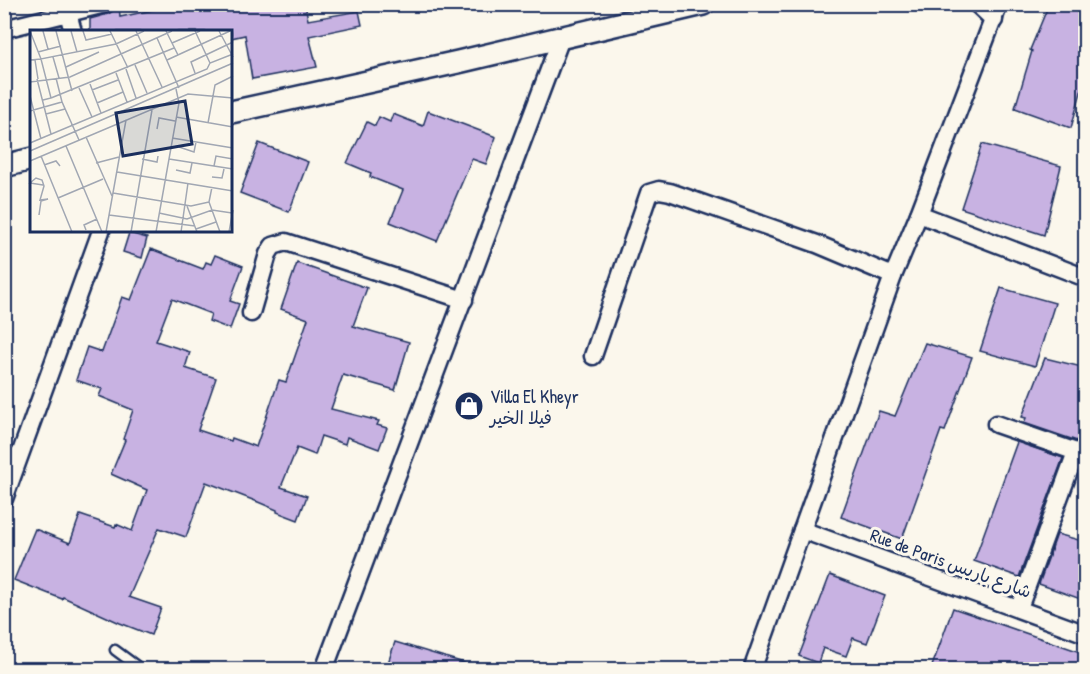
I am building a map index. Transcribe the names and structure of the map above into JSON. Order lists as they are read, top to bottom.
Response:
{
  "streets": {
    "street": ["Rue de Paris شارع باريس"]
  },
  "places": {
    "shop": ["Villa El Kheyr فيلا الخير"]
  }
}
